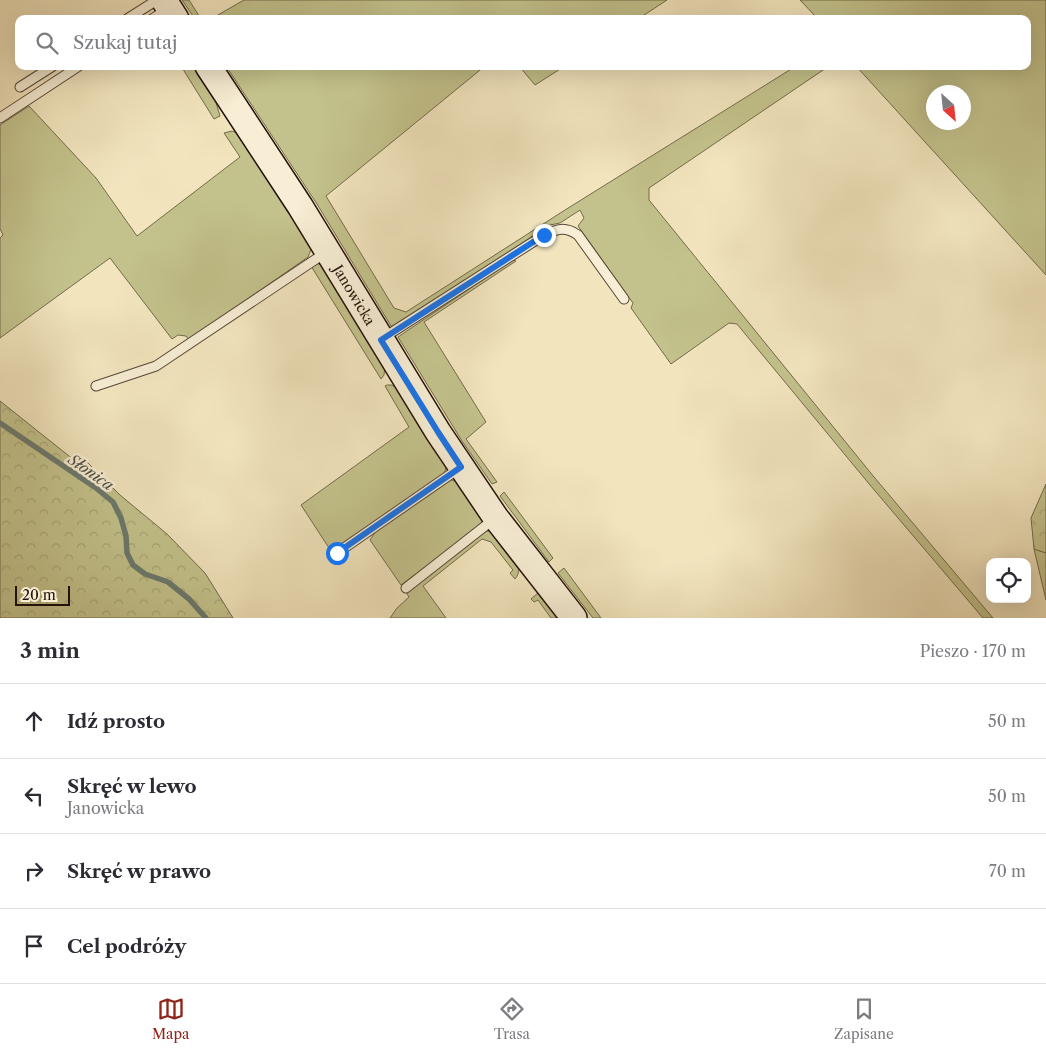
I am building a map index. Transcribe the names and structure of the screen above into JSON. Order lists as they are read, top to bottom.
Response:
{
  "streets": {
    "street": ["Janowicka"]
  },
  "water": ["Słonica"],
  "scale_bar": "20 m",
  "north": "bottom right",
  "page": {
    "search": "Szukaj tutaj",
    "scale": "20 m",
    "heading": ["3 min", "Pieszo · 170 m"],
    "list": [
      ["Idź prosto", "50 m"],
      ["Skręć w lewo", "Janowicka", "50 m"],
      ["Skręć w prawo", "70 m"],
      "Cel podróży"
    ],
    "nav": ["Mapa", "Trasa", "Zapisane"]
  }
}
